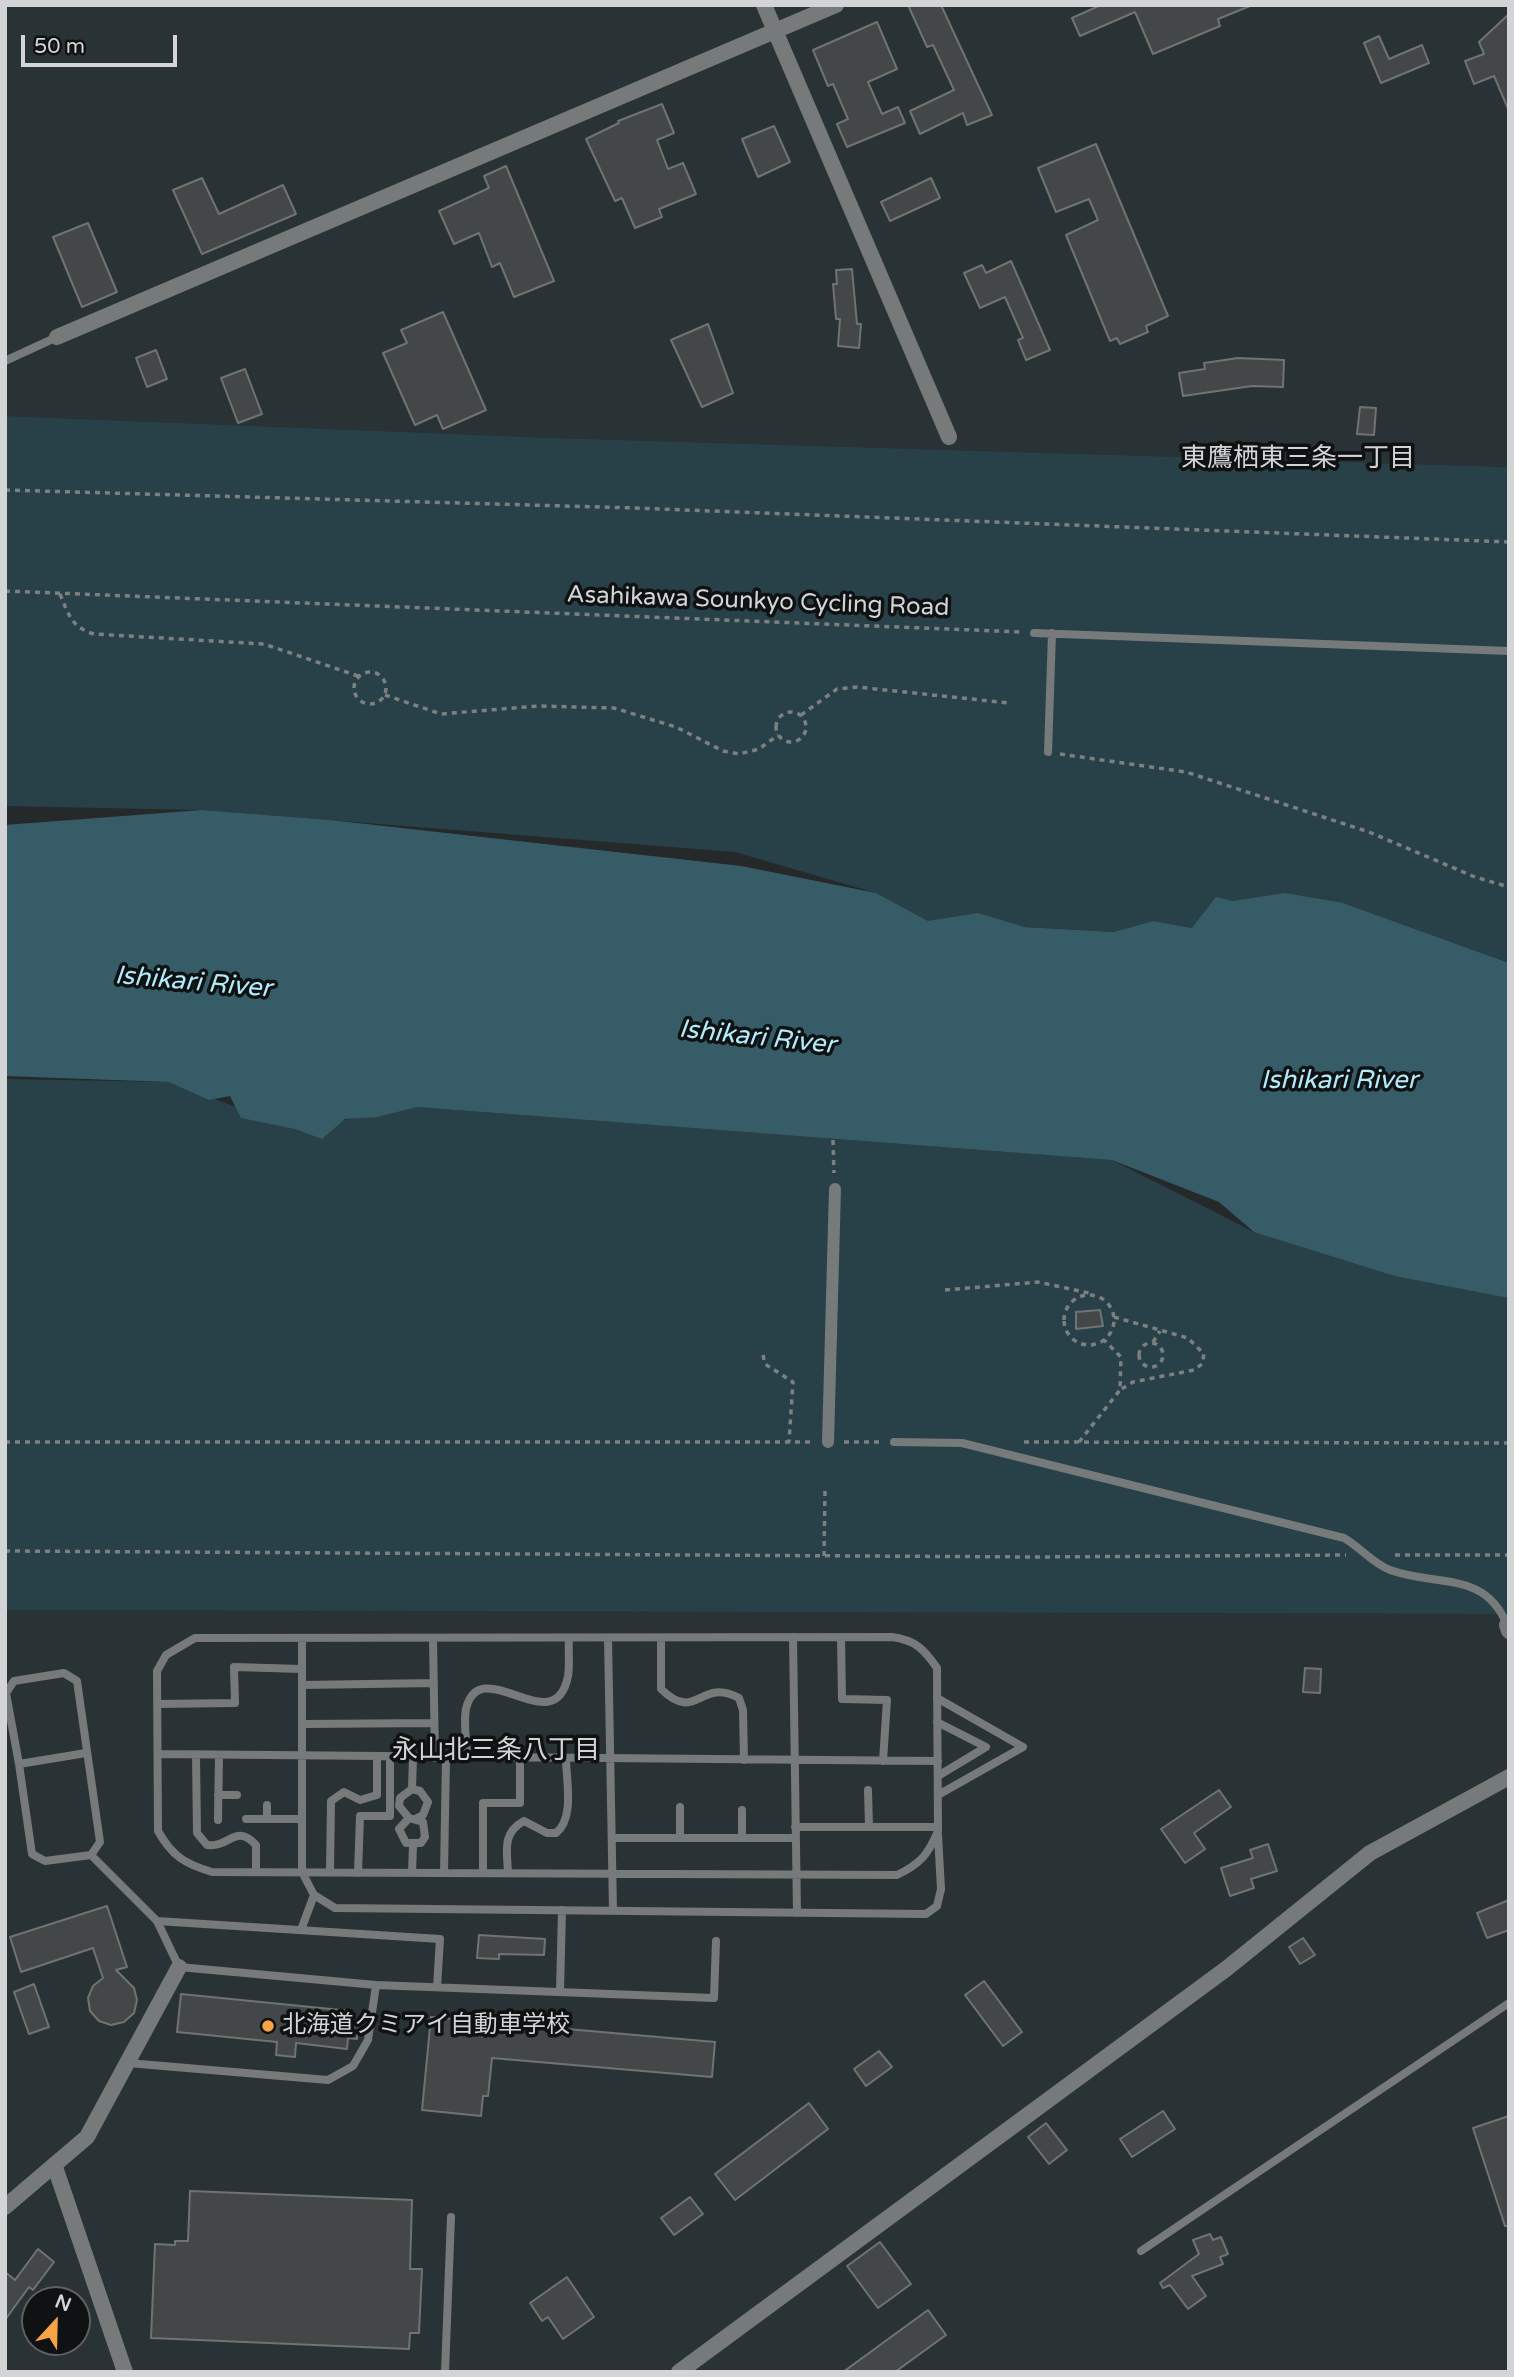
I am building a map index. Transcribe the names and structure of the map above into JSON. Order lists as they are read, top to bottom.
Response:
{
  "streets": {
    "path": ["Asahikawa Sounkyo Cycling Road"]
  },
  "districts": ["東鷹栖東三条一丁目", "永山北三条八丁目"],
  "water": ["Ishikari River"],
  "places": ["北海道クミアイ自動車学校"],
  "scale_bar": "50 m",
  "north": "top"
}
